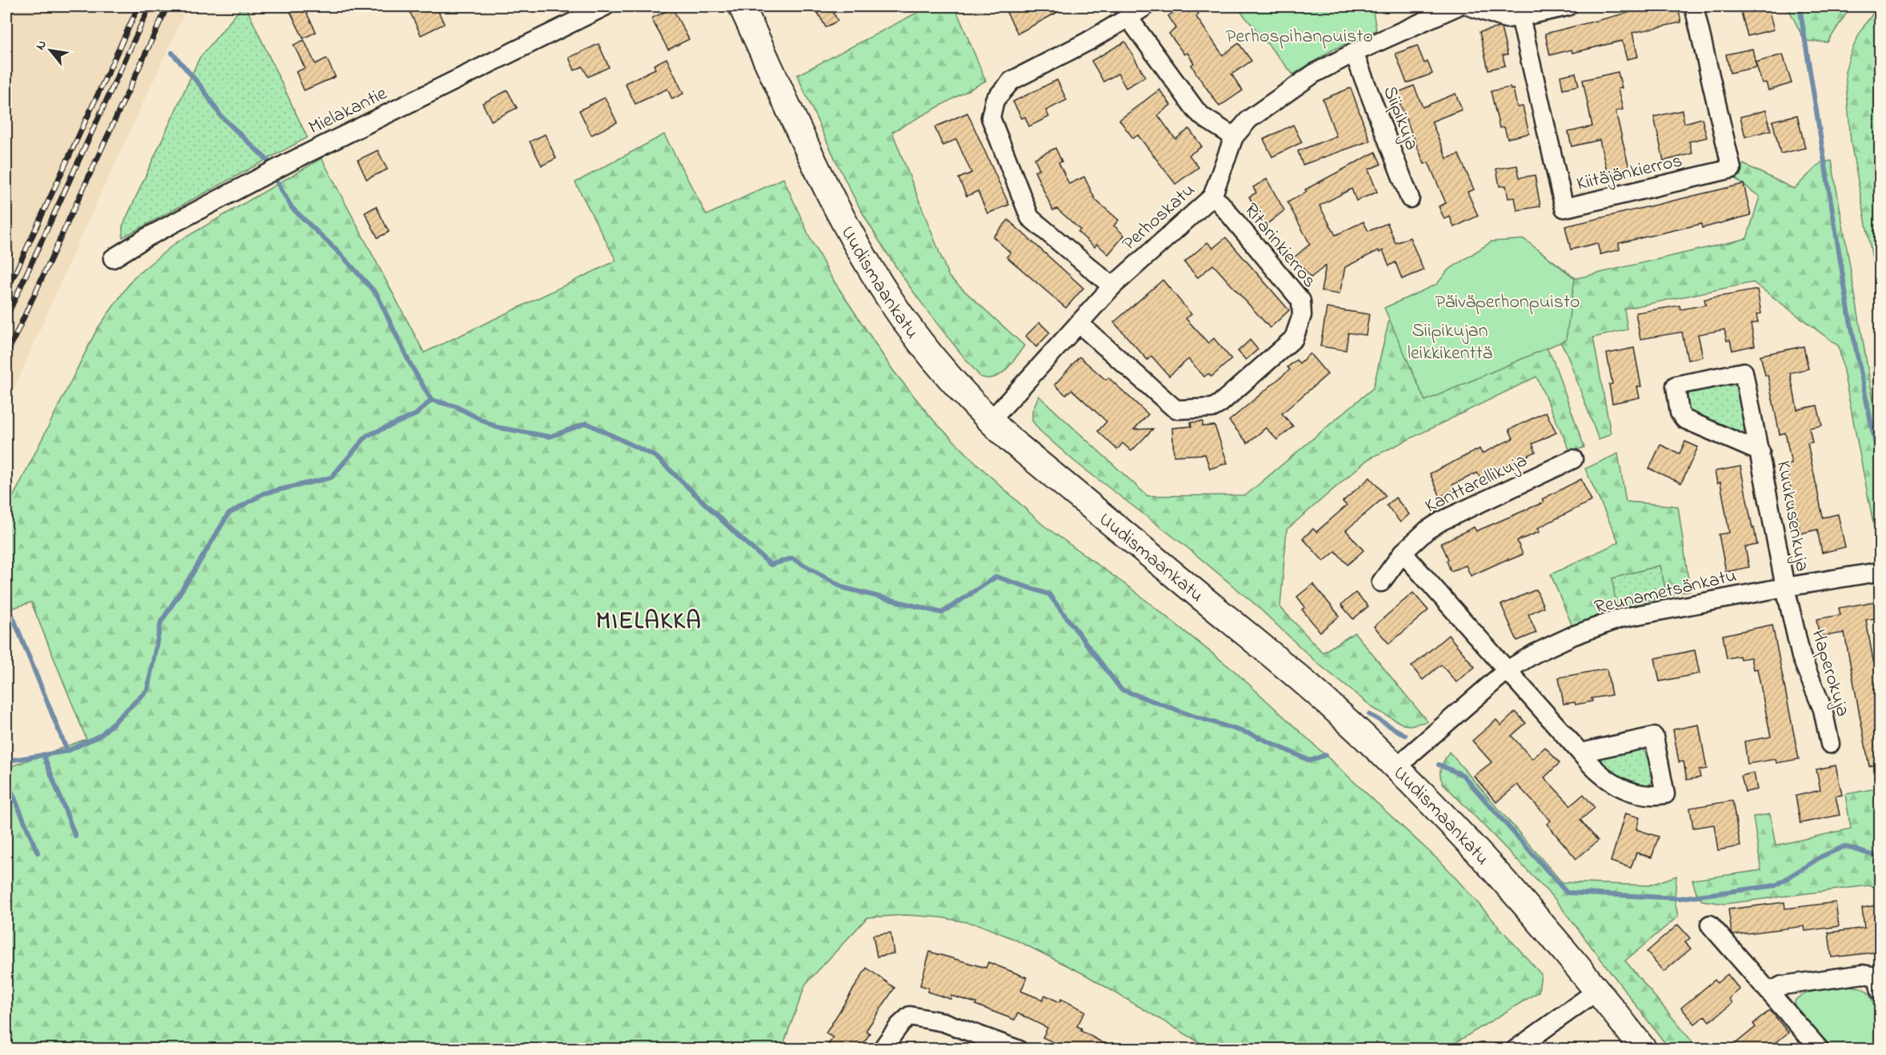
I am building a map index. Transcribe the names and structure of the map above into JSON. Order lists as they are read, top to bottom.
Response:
{
  "streets": {
    "street": [
      "Mielakantie",
      "Siipikuja",
      "Kiitäjänkierros",
      "Perhoskatu",
      "Ritarinkierros",
      "Uudismaankatu",
      "Kanttarellikuja",
      "Kuukusenkuja",
      "Reunametsänkatu",
      "Haperokuja"
    ]
  },
  "crossings": [
    ["Siipikuja", "Perhoskatu"],
    ["Perhoskatu", "Ritarinkierros"],
    ["Perhoskatu", "Uudismaankatu"],
    ["Uudismaankatu", "Reunametsänkatu"],
    ["Kuukusenkuja", "Reunametsänkatu"],
    ["Kuukusenkuja", "Haperokuja"],
    ["Reunametsänkatu", "Haperokuja"]
  ],
  "districts": ["MIELAKKA"],
  "parks": ["Perhospihanpuisto", "Päiväperhonpuisto", "Siipikujan leikkikenttä"],
  "north": "top left"
}
